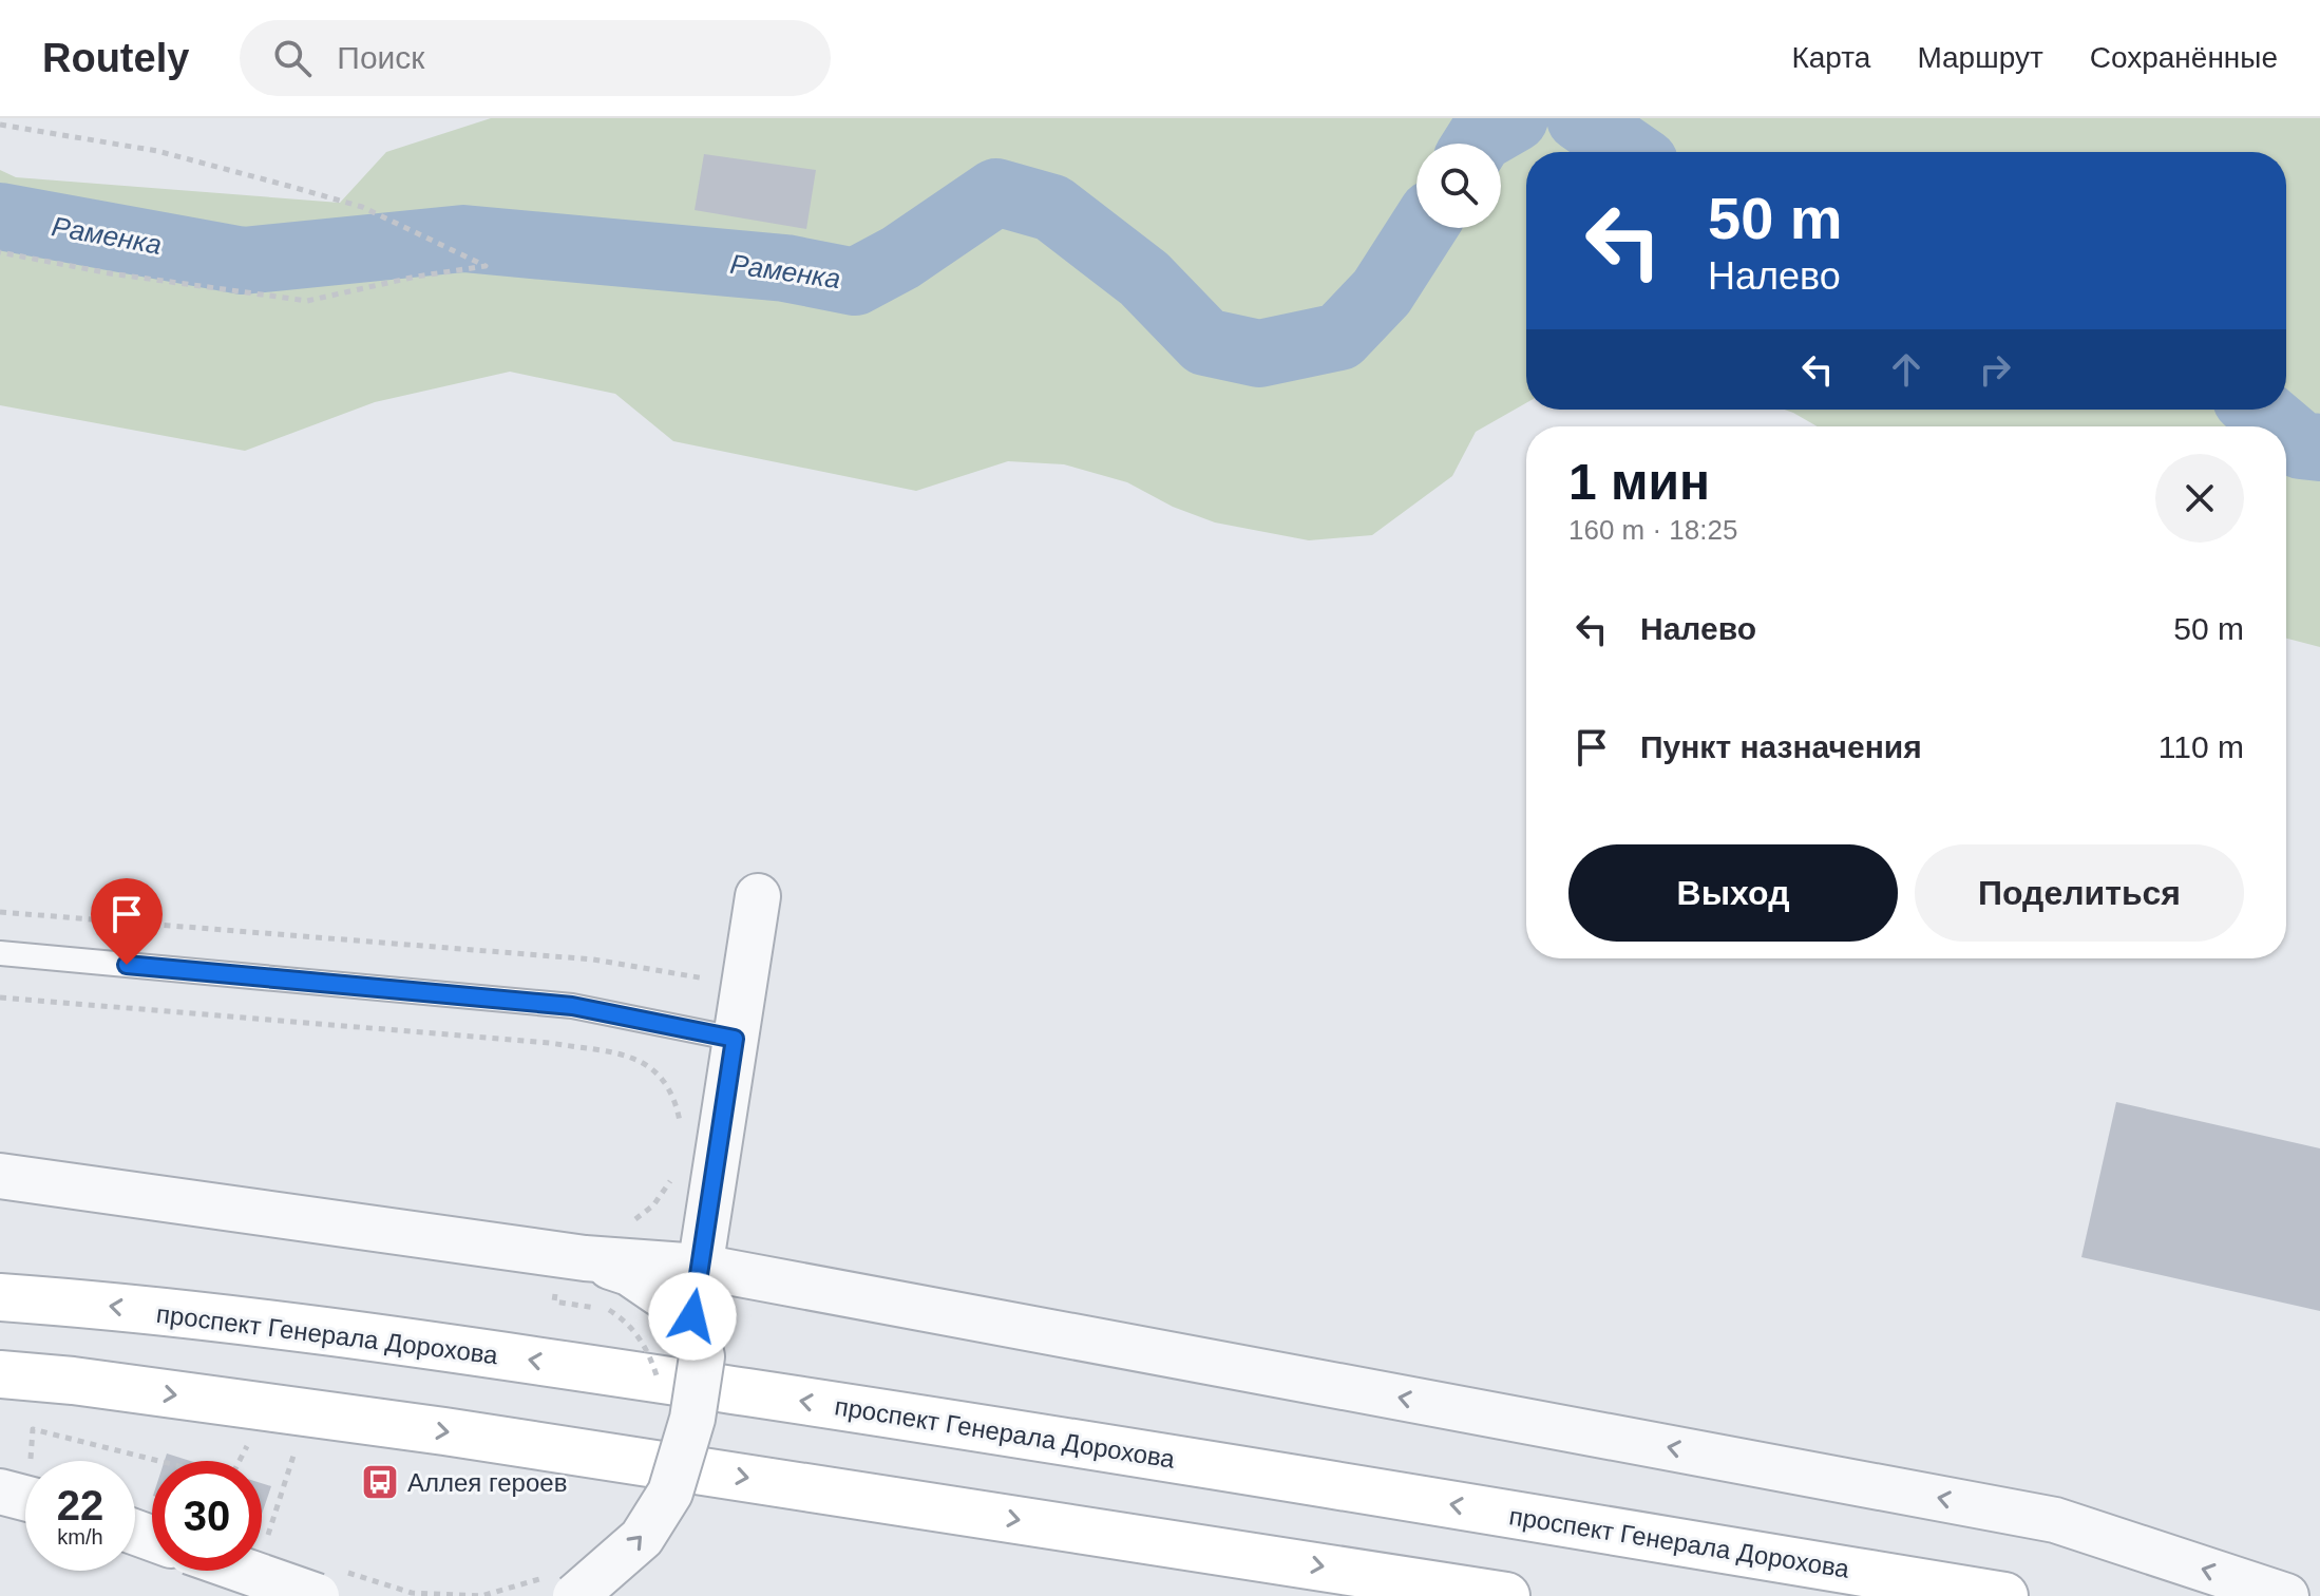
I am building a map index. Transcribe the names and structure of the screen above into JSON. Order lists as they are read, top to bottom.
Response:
{
  "streets": {
    "main road": ["проспект Генерала Дорохова"]
  },
  "water": ["Раменка"],
  "places": {
    "bus stop": ["Аллея героев"]
  },
  "page": {
    "header": "Routely",
    "search": "Поиск",
    "nav": ["Карта", "Маршрут", "Сохранённые"],
    "turn": ["50 m", "Налево"],
    "heading": ["1 мин", "160 m · 18:25"],
    "list": [
      {
        "name": "Налево",
        "value": "50 m"
      },
      {
        "name": "Пункт назначения",
        "value": "110 m"
      }
    ],
    "buttons": ["Выход", "Поделиться"],
    "speed": "22 km/h",
    "limit": "30"
  }
}
